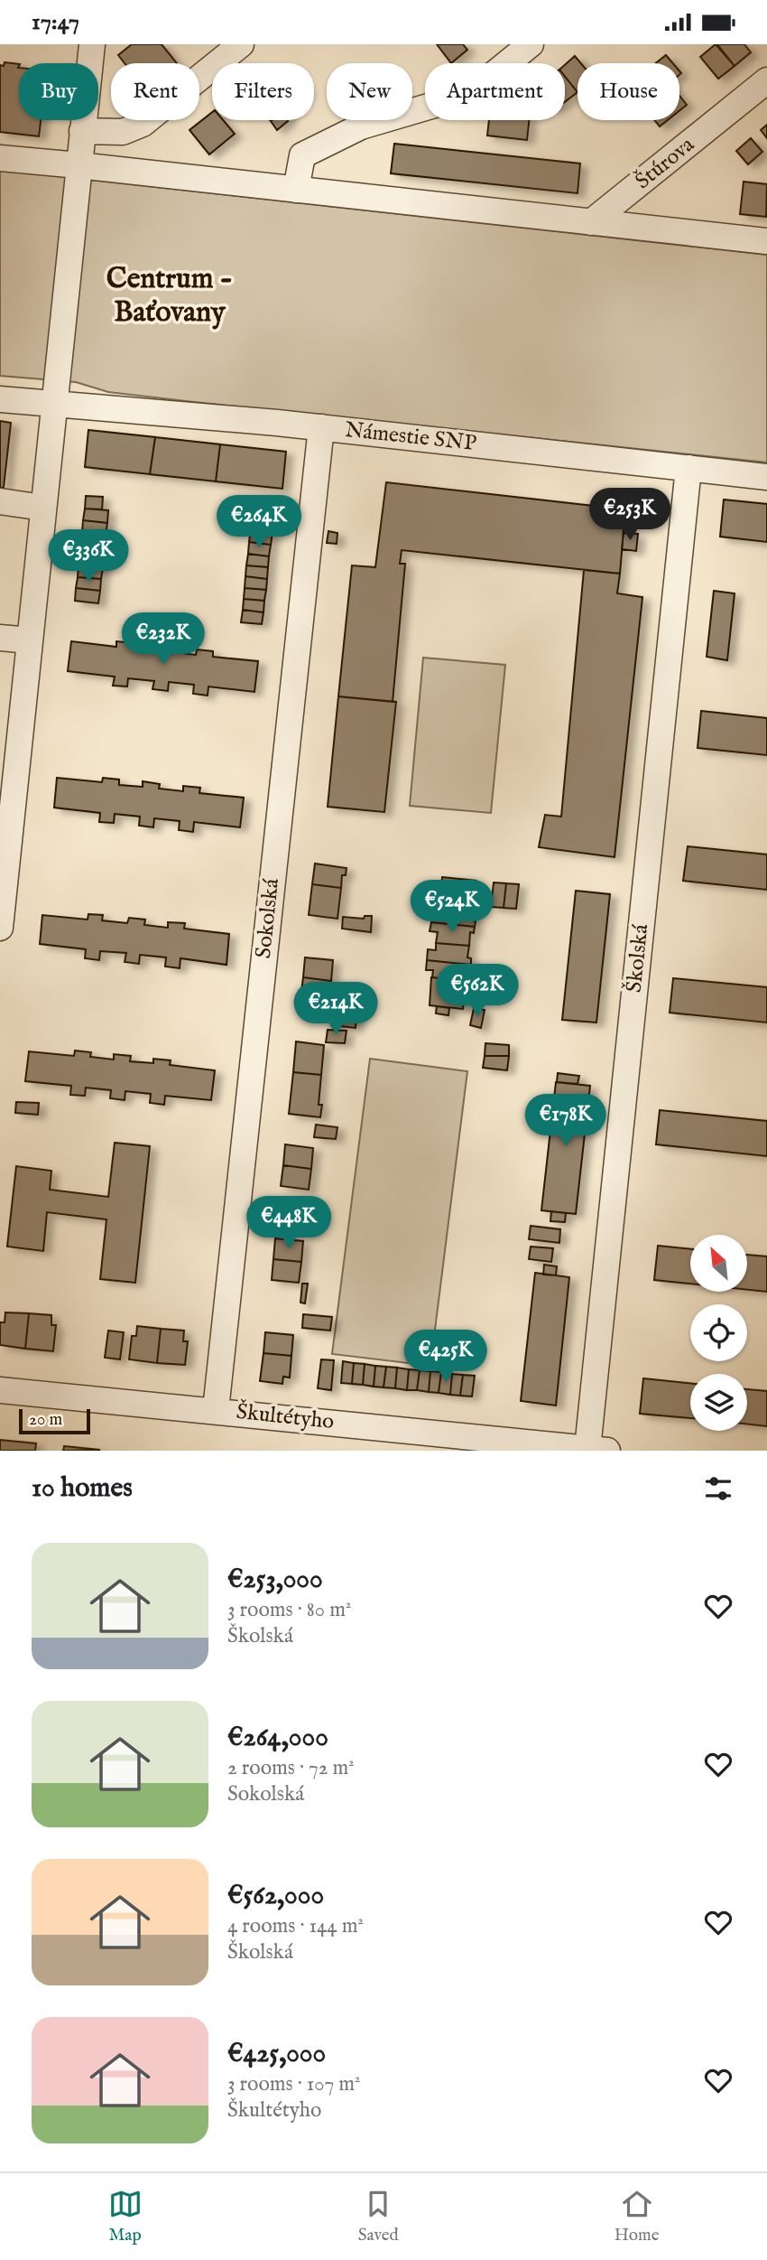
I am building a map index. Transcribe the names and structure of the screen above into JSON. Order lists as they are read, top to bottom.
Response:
{
  "streets": {
    "street": [
      "Štúrova",
      "Námestie SNP",
      "Sokolská",
      "Školská",
      "Škultétyho"
    ]
  },
  "crossings": [
    ["Námestie SNP", "Sokolská"],
    ["Námestie SNP", "Školská"],
    ["Sokolská", "Škultétyho"],
    ["Školská", "Škultétyho"]
  ],
  "districts": ["Centrum - Baťovany"],
  "scale_bar": "20 m",
  "north": "top left",
  "page": {
    "status": "17:47",
    "chip": [
      "Buy",
      "Rent",
      "Filters",
      "New",
      "Apartment",
      "House"
    ],
    "price": [
      "€253K",
      "€264K",
      "€336K",
      "€232K",
      "€524K",
      "€562K",
      "€214K",
      "€178K",
      "€448K",
      "€425K"
    ],
    "scale": "20 m",
    "heading": "10 homes",
    "list": [
      {
        "name": "€253,000",
        "note": "3 rooms · 80 m² · Školská"
      },
      {
        "name": "€264,000",
        "note": "2 rooms · 72 m² · Sokolská"
      },
      {
        "name": "€562,000",
        "note": "4 rooms · 144 m² · Školská"
      },
      {
        "name": "€425,000",
        "note": "3 rooms · 107 m² · Škultétyho"
      }
    ],
    "tabs": ["Map", "Saved", "Home"]
  }
}
